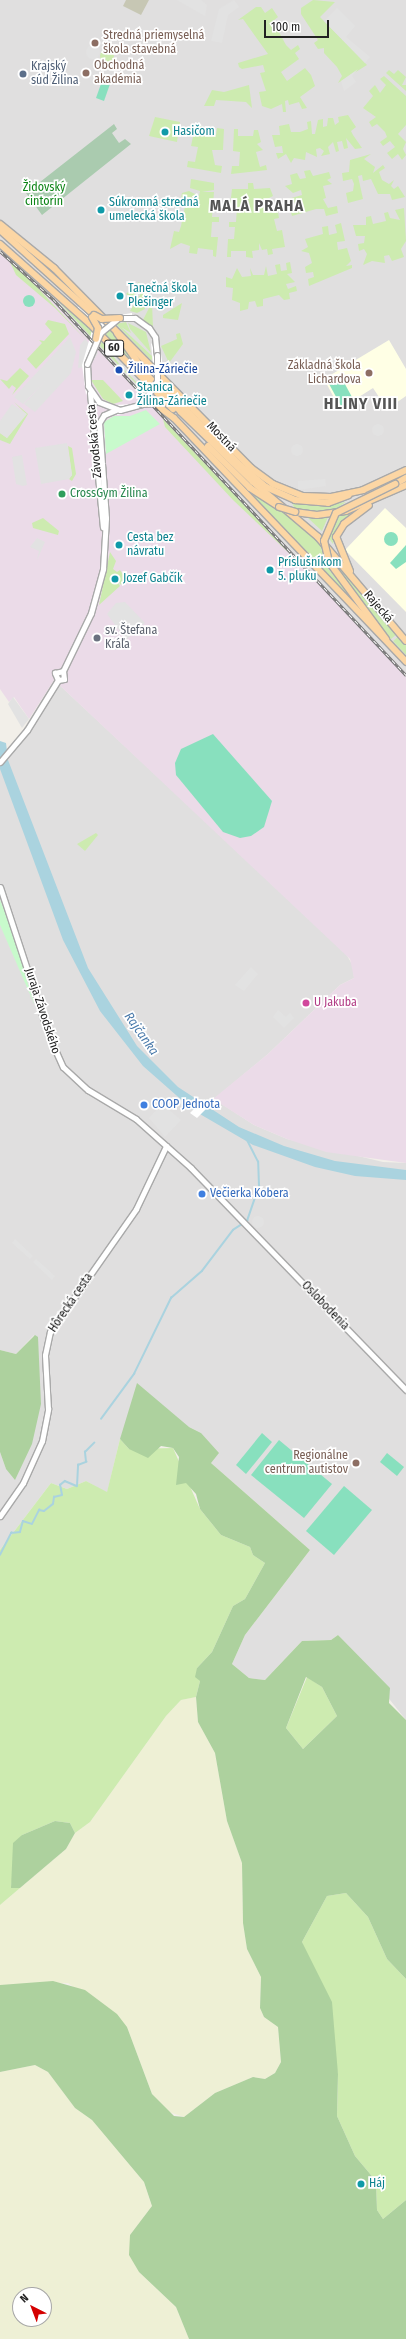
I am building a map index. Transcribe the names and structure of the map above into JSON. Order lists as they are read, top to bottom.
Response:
{
  "streets": {
    "main road": ["60", "Mostná", "Rajecká"],
    "street": [
      "Závodská cesta",
      "Juraja Závodského",
      "Hôrecká cesta",
      "Oslobodenia"
    ]
  },
  "crossings": [
    ["Juraja Závodského", "Hôrecká cesta"],
    ["Juraja Závodského", "Oslobodenia"]
  ],
  "districts": ["MALÁ PRAHA", "HLINY VIII"],
  "water": ["Rajčanka"],
  "parks": ["Židovský cintorín"],
  "places": [
    "Stredná priemyselná škola stavebná",
    "Obchodná akadémia",
    "Krajský súd Žilina",
    "Hasičom",
    "Súkromná stredná umelecká škola",
    "Tanečná škola Plešinger",
    "Žilina-Záriečie",
    "Základná škola Lichardova",
    "Stanica Žilina-Záriečie",
    "CrossGym Žilina",
    "Cesta bez návratu",
    "Príslušníkom 5. pluku",
    "Jozef Gabčík",
    "sv. Štefana Kráľa",
    "U Jakuba",
    "COOP Jednota",
    "Večierka Kobera",
    "Regionálne centrum autistov",
    "Háj"
  ],
  "scale_bar": "100 m",
  "north": "top left"
}
